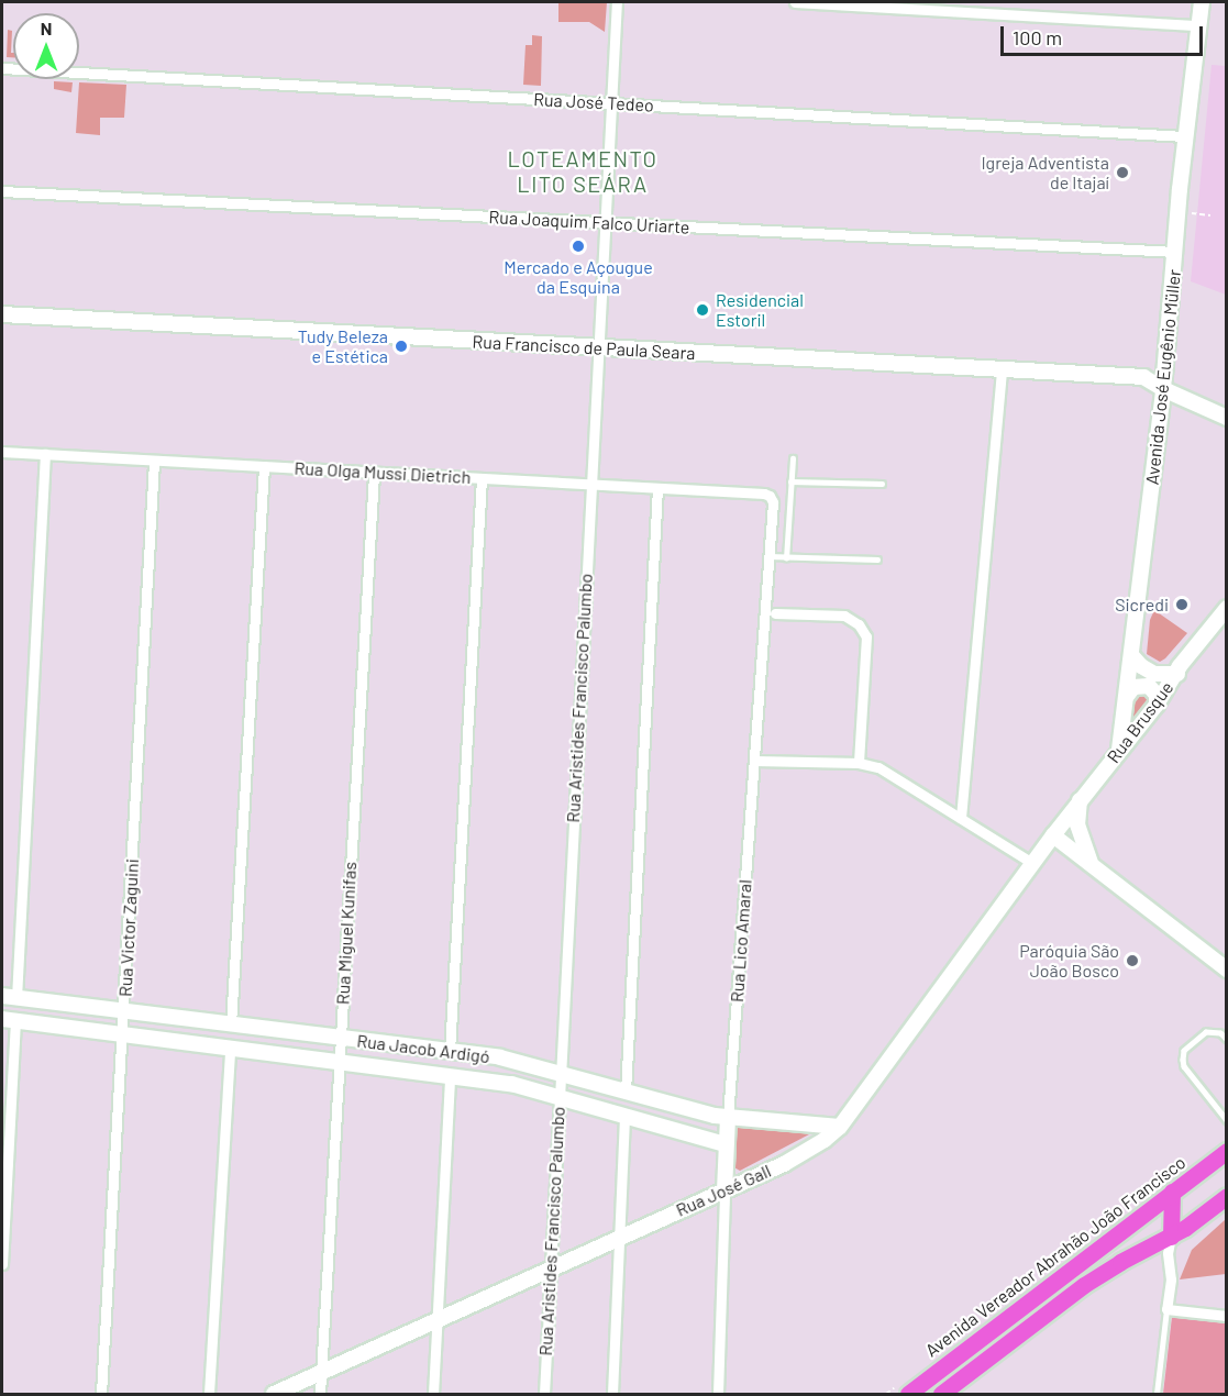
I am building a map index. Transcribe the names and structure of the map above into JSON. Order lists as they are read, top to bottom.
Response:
{
  "streets": {
    "main road": [
      "Rua Francisco de Paula Seara",
      "Avenida José Eugênio Müller",
      "Rua Brusque",
      "Rua Lico Amaral",
      "Rua Jacob Ardigó",
      "Rua José Gall",
      "Avenida Vereador Abrahão João Francisco"
    ],
    "street": [
      "Rua José Tedeo",
      "Rua Joaquim Falco Uriarte",
      "Rua Olga Mussi Dietrich",
      "Rua Aristides Francisco Palumbo",
      "Rua Victor Zaguini",
      "Rua Miguel Kunifas"
    ]
  },
  "crossings": [
    ["Rua José Tedeo", "Avenida José Eugênio Müller"],
    ["Rua José Tedeo", "Rua Aristides Francisco Palumbo"],
    ["Rua Joaquim Falco Uriarte", "Avenida José Eugênio Müller"],
    ["Rua Joaquim Falco Uriarte", "Rua Aristides Francisco Palumbo"],
    ["Rua Francisco de Paula Seara", "Avenida José Eugênio Müller"],
    ["Rua Francisco de Paula Seara", "Rua Aristides Francisco Palumbo"],
    ["Avenida José Eugênio Müller", "Rua Brusque"],
    ["Rua Olga Mussi Dietrich", "Rua Aristides Francisco Palumbo"],
    ["Rua Olga Mussi Dietrich", "Rua Victor Zaguini"],
    ["Rua Olga Mussi Dietrich", "Rua Miguel Kunifas"],
    ["Rua Olga Mussi Dietrich", "Rua Lico Amaral"],
    ["Rua Aristides Francisco Palumbo", "Rua Jacob Ardigó"],
    ["Rua Aristides Francisco Palumbo", "Rua José Gall"],
    ["Rua Brusque", "Rua José Gall"],
    ["Rua Victor Zaguini", "Rua Jacob Ardigó"],
    ["Rua Miguel Kunifas", "Rua Jacob Ardigó"],
    ["Rua Miguel Kunifas", "Rua José Gall"],
    ["Rua Lico Amaral", "Rua Jacob Ardigó"],
    ["Rua Lico Amaral", "Rua José Gall"],
    ["Rua Jacob Ardigó", "Rua José Gall"]
  ],
  "districts": ["LOTEAMENTO LITO SEÁRA"],
  "places": [
    "Igreja Adventista de Itajaí",
    "Mercado e Açougue da Esquina",
    "Residencial Estoril",
    "Tudy Beleza e Estética",
    "Sicredi",
    "Paróquia São João Bosco"
  ],
  "scale_bar": "100 m",
  "north": "top"
}
